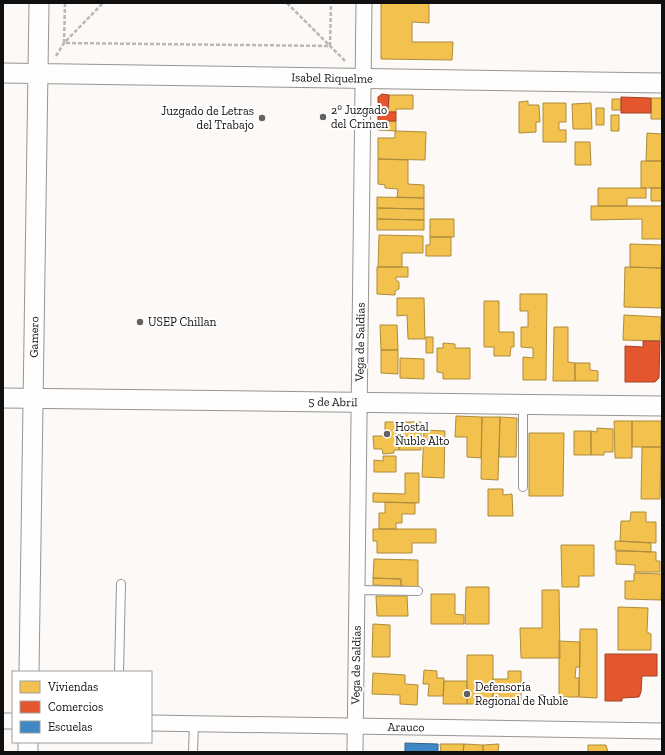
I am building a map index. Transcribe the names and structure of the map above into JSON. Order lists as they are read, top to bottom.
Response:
{
  "streets": {
    "street": [
      "Isabel Riquelme",
      "Gamero",
      "Vega de Saldías",
      "5 de Abril",
      "Arauco"
    ]
  },
  "crossings": [
    ["Isabel Riquelme", "Gamero"],
    ["Isabel Riquelme", "Vega de Saldías"],
    ["Gamero", "5 de Abril"],
    ["Vega de Saldías", "5 de Abril"],
    ["Vega de Saldías", "Arauco"]
  ],
  "places": [
    "2° Juzgado del Crimen",
    "Juzgado de Letras del Trabajo",
    "USEP Chillan",
    "Hostal Ñuble Alto",
    "Defensoría Regional de Ñuble"
  ],
  "legend": ["Viviendas", "Comercios", "Escuelas"]
}
